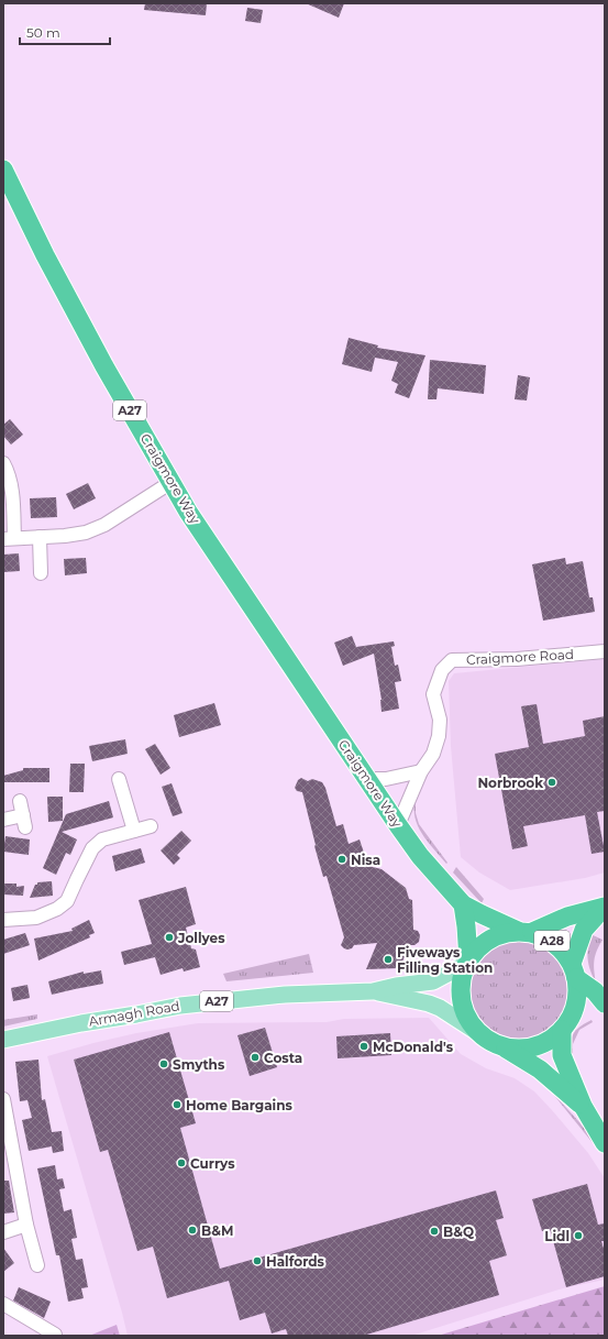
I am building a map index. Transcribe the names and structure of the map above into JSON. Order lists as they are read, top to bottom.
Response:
{
  "streets": {
    "highway": ["A27", "Craigmore Way", "A28"],
    "main road": ["Armagh Road"],
    "street": ["Craigmore Road"]
  },
  "crossings": [
    ["Craigmore Way", "Craigmore Road"],
    ["Craigmore Way", "A28"],
    ["Craigmore Way", "Armagh Road"],
    ["A28", "Armagh Road"]
  ],
  "places": [
    "Norbrook",
    "Nisa",
    "Jollyes",
    "Fiveways Filling Station",
    "McDonald's",
    "Costa",
    "Smyths",
    "Home Bargains",
    "Currys",
    "B&M",
    "B&Q",
    "Lidl",
    "Halfords"
  ],
  "scale_bar": "50 m"
}
